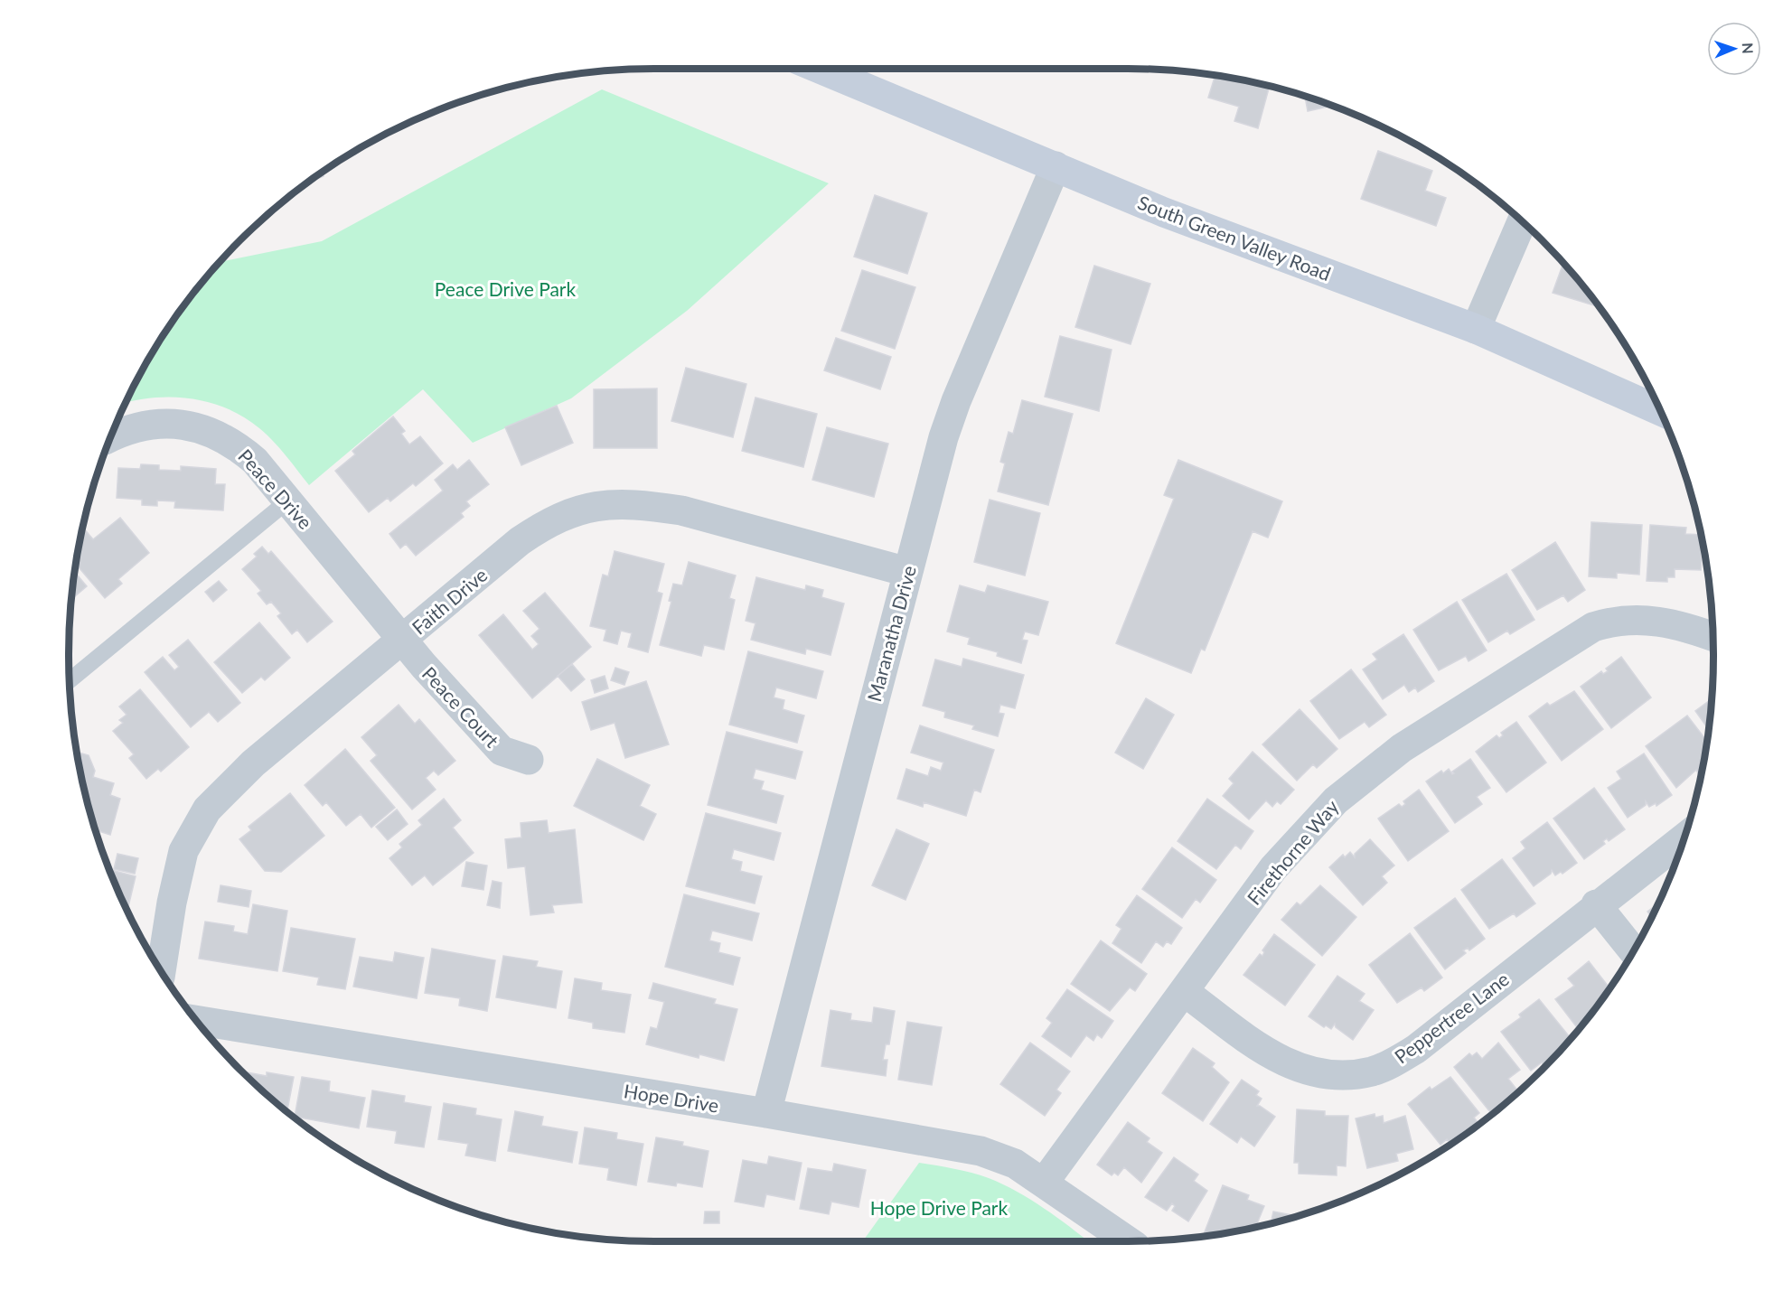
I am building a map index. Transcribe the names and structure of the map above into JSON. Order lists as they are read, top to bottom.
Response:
{
  "streets": {
    "main road": ["South Green Valley Road"],
    "street": [
      "Peace Drive",
      "Faith Drive",
      "Maranatha Drive",
      "Peace Court",
      "Firethorne Way",
      "Peppertree Lane",
      "Hope Drive"
    ]
  },
  "crossings": [
    ["South Green Valley Road", "Maranatha Drive"],
    ["Peace Drive", "Faith Drive"],
    ["Peace Drive", "Peace Court"],
    ["Faith Drive", "Maranatha Drive"],
    ["Faith Drive", "Peace Court"],
    ["Maranatha Drive", "Hope Drive"],
    ["Firethorne Way", "Peppertree Lane"],
    ["Firethorne Way", "Hope Drive"]
  ],
  "parks": ["Peace Drive Park", "Hope Drive Park"],
  "north": "right"
}
